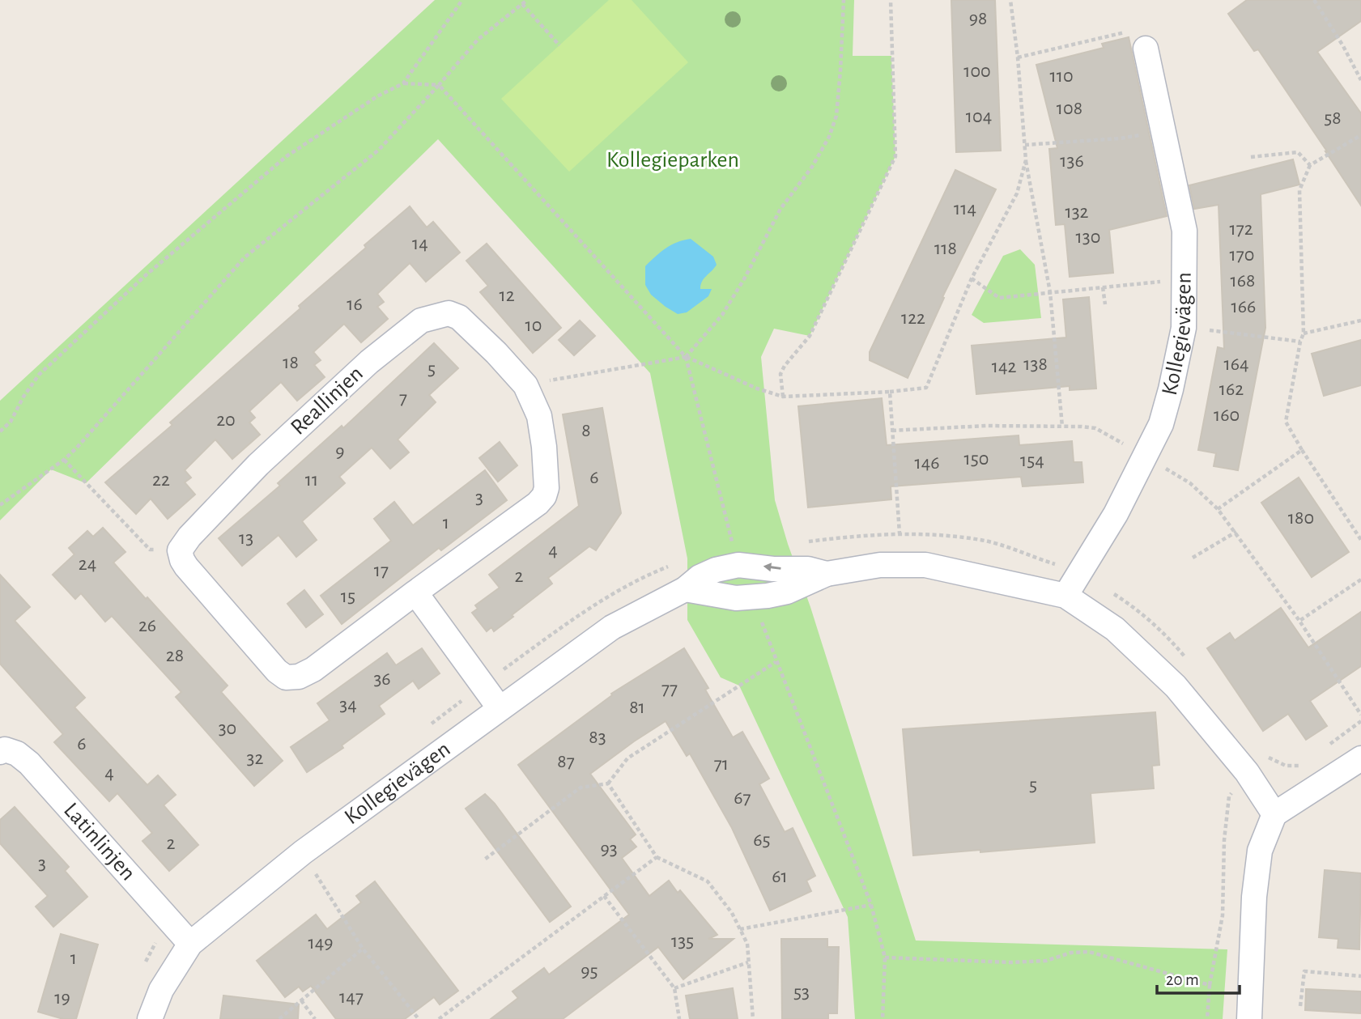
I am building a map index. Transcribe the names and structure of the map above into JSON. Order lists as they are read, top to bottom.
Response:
{
  "streets": {
    "street": ["Kollegievägen", "Reallinjen", "Latinlinjen"]
  },
  "crossings": [
    ["Kollegievägen", "Latinlinjen"]
  ],
  "parks": ["Kollegieparken"],
  "house_numbers": [
    "98",
    "100",
    "110",
    "108",
    "104",
    "58",
    "136",
    "114",
    "132",
    "172",
    "130",
    "14",
    "118",
    "170",
    "168",
    "12",
    "16",
    "166",
    "122",
    "10",
    "18",
    "138",
    "164",
    "142",
    "5",
    "162",
    "7",
    "160",
    "20",
    "8",
    "9",
    "150",
    "154",
    "146",
    "6",
    "22",
    "11",
    "3",
    "180",
    "1",
    "13",
    "4",
    "24",
    "17",
    "2",
    "15",
    "26",
    "28",
    "36",
    "77",
    "34",
    "81",
    "30",
    "83",
    "6",
    "32",
    "87",
    "71",
    "4",
    "5",
    "67",
    "65",
    "2",
    "93",
    "3",
    "61",
    "135",
    "149",
    "1",
    "95",
    "53",
    "147",
    "19"
  ],
  "scale_bar": "20 m"
}
